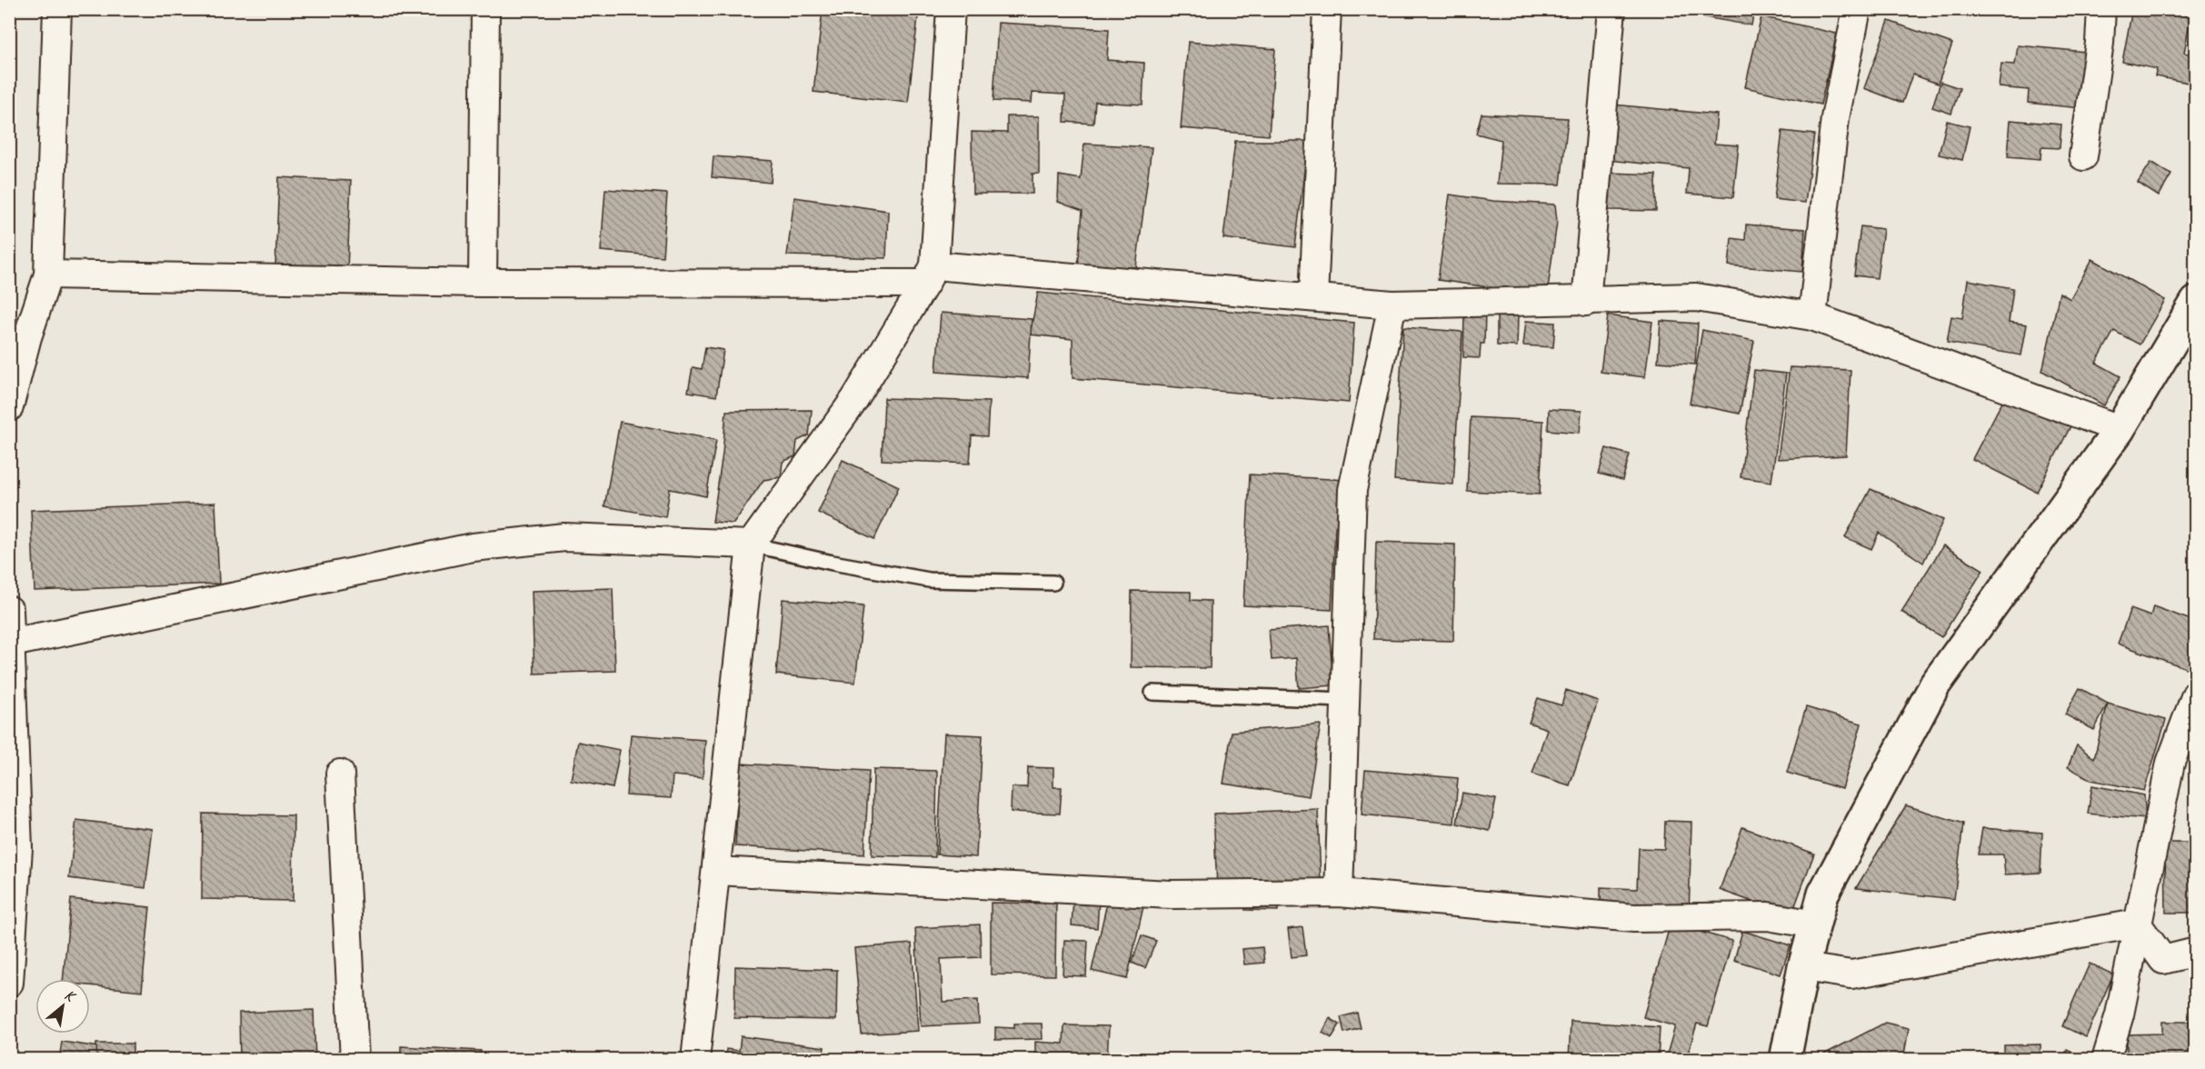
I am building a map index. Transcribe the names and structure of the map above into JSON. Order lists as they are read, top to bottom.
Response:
{
  "north": "top right"
}
